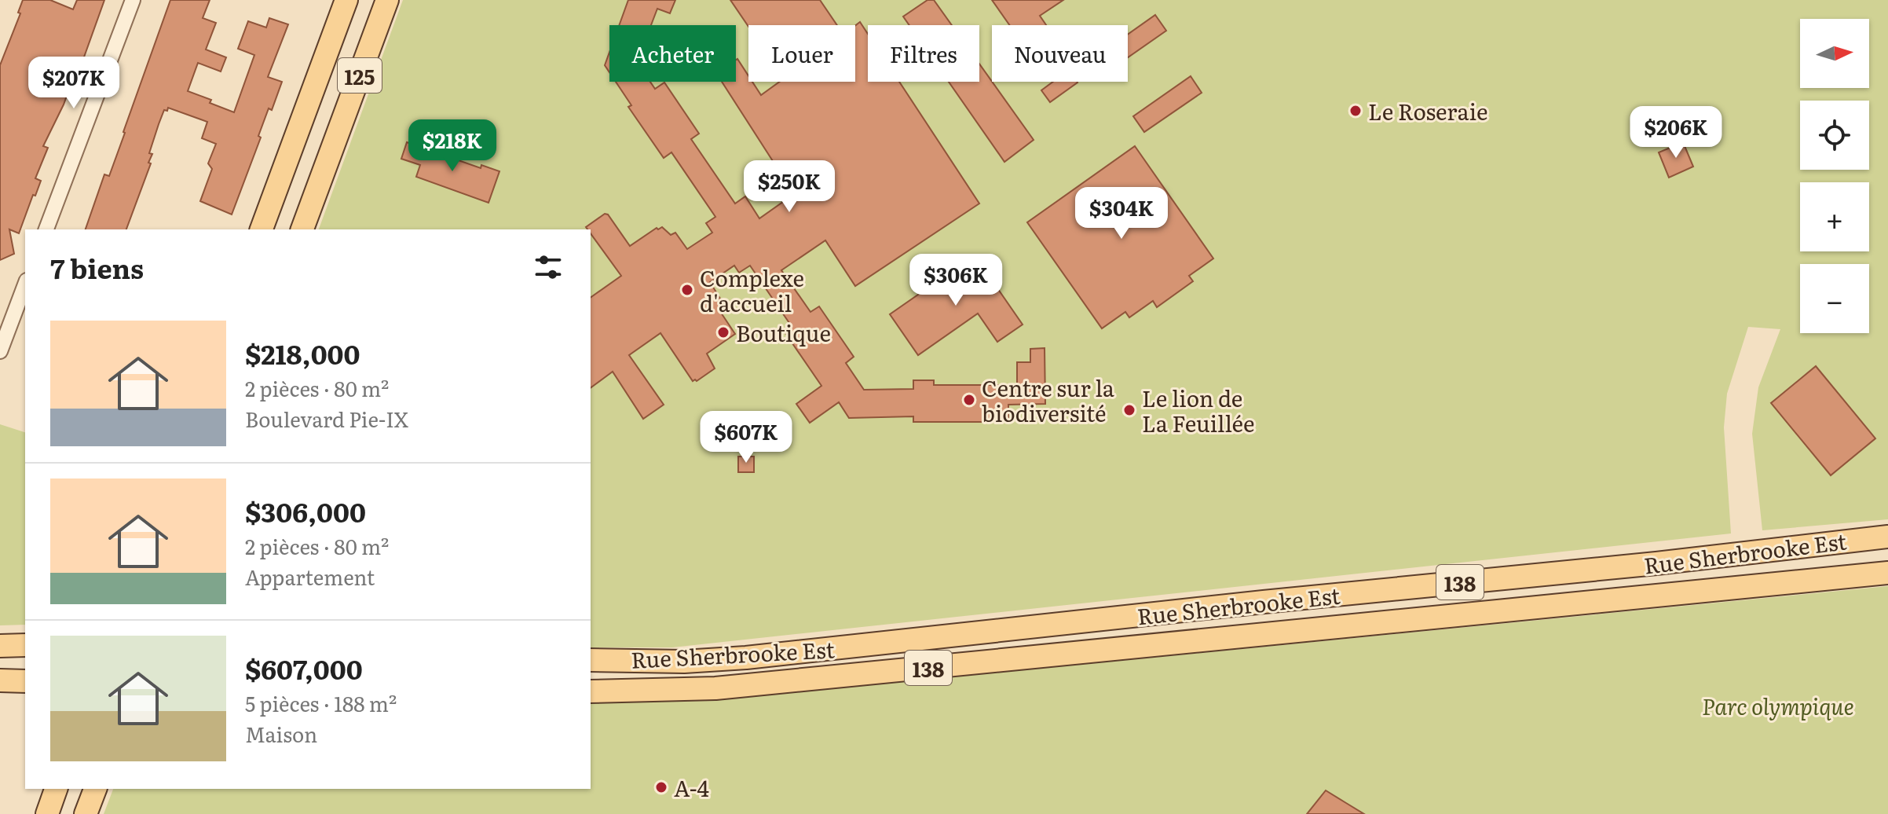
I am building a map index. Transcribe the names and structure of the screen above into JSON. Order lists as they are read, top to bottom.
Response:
{
  "streets": {
    "main road": ["125", "Rue Sherbrooke Est", "138"]
  },
  "parks": ["Parc olympique"],
  "places": [
    "Le Roseraie",
    "Complexe d'accueil",
    "Boutique",
    "Centre sur la biodiversité",
    "Le lion de La Feuillée",
    "A-4"
  ],
  "north": "right",
  "page": {
    "map_buttons": ["+", "−"],
    "chip": [
      "Acheter",
      "Louer",
      "Filtres",
      "Nouveau"
    ],
    "price": [
      "$207K",
      "$206K",
      "$218K",
      "$250K",
      "$304K",
      "$306K",
      "$607K"
    ],
    "heading": "7 biens",
    "list": [
      {
        "name": "$218,000",
        "note": "2 pièces · 80 m² · Boulevard Pie-IX"
      },
      {
        "name": "$306,000",
        "note": "2 pièces · 80 m² · Appartement"
      },
      {
        "name": "$607,000",
        "note": "5 pièces · 188 m² · Maison"
      }
    ]
  }
}
